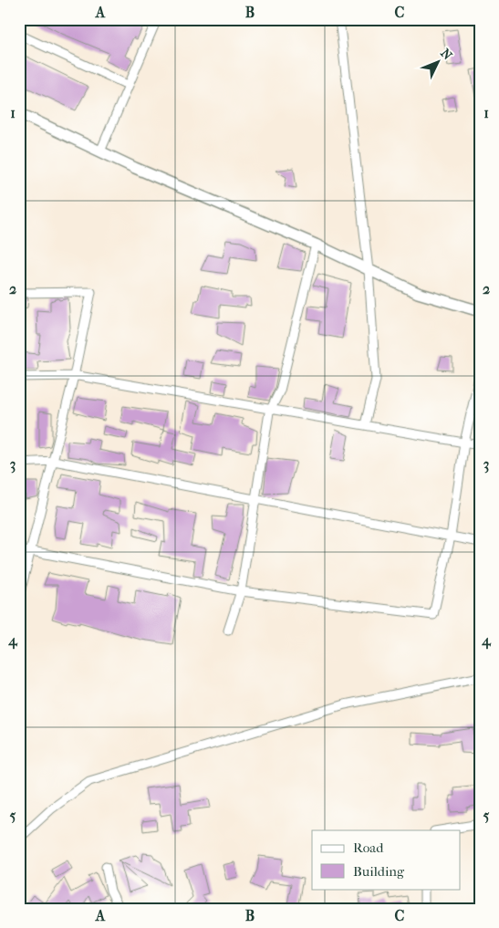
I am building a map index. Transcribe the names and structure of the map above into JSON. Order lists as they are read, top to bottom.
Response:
{
  "legend": ["Road", "Building"],
  "north": "top right",
  "grid": {
    "columns": ["A", "B", "C"],
    "rows": [
      "1",
      "2",
      "3",
      "4",
      "5"
    ]
  }
}
